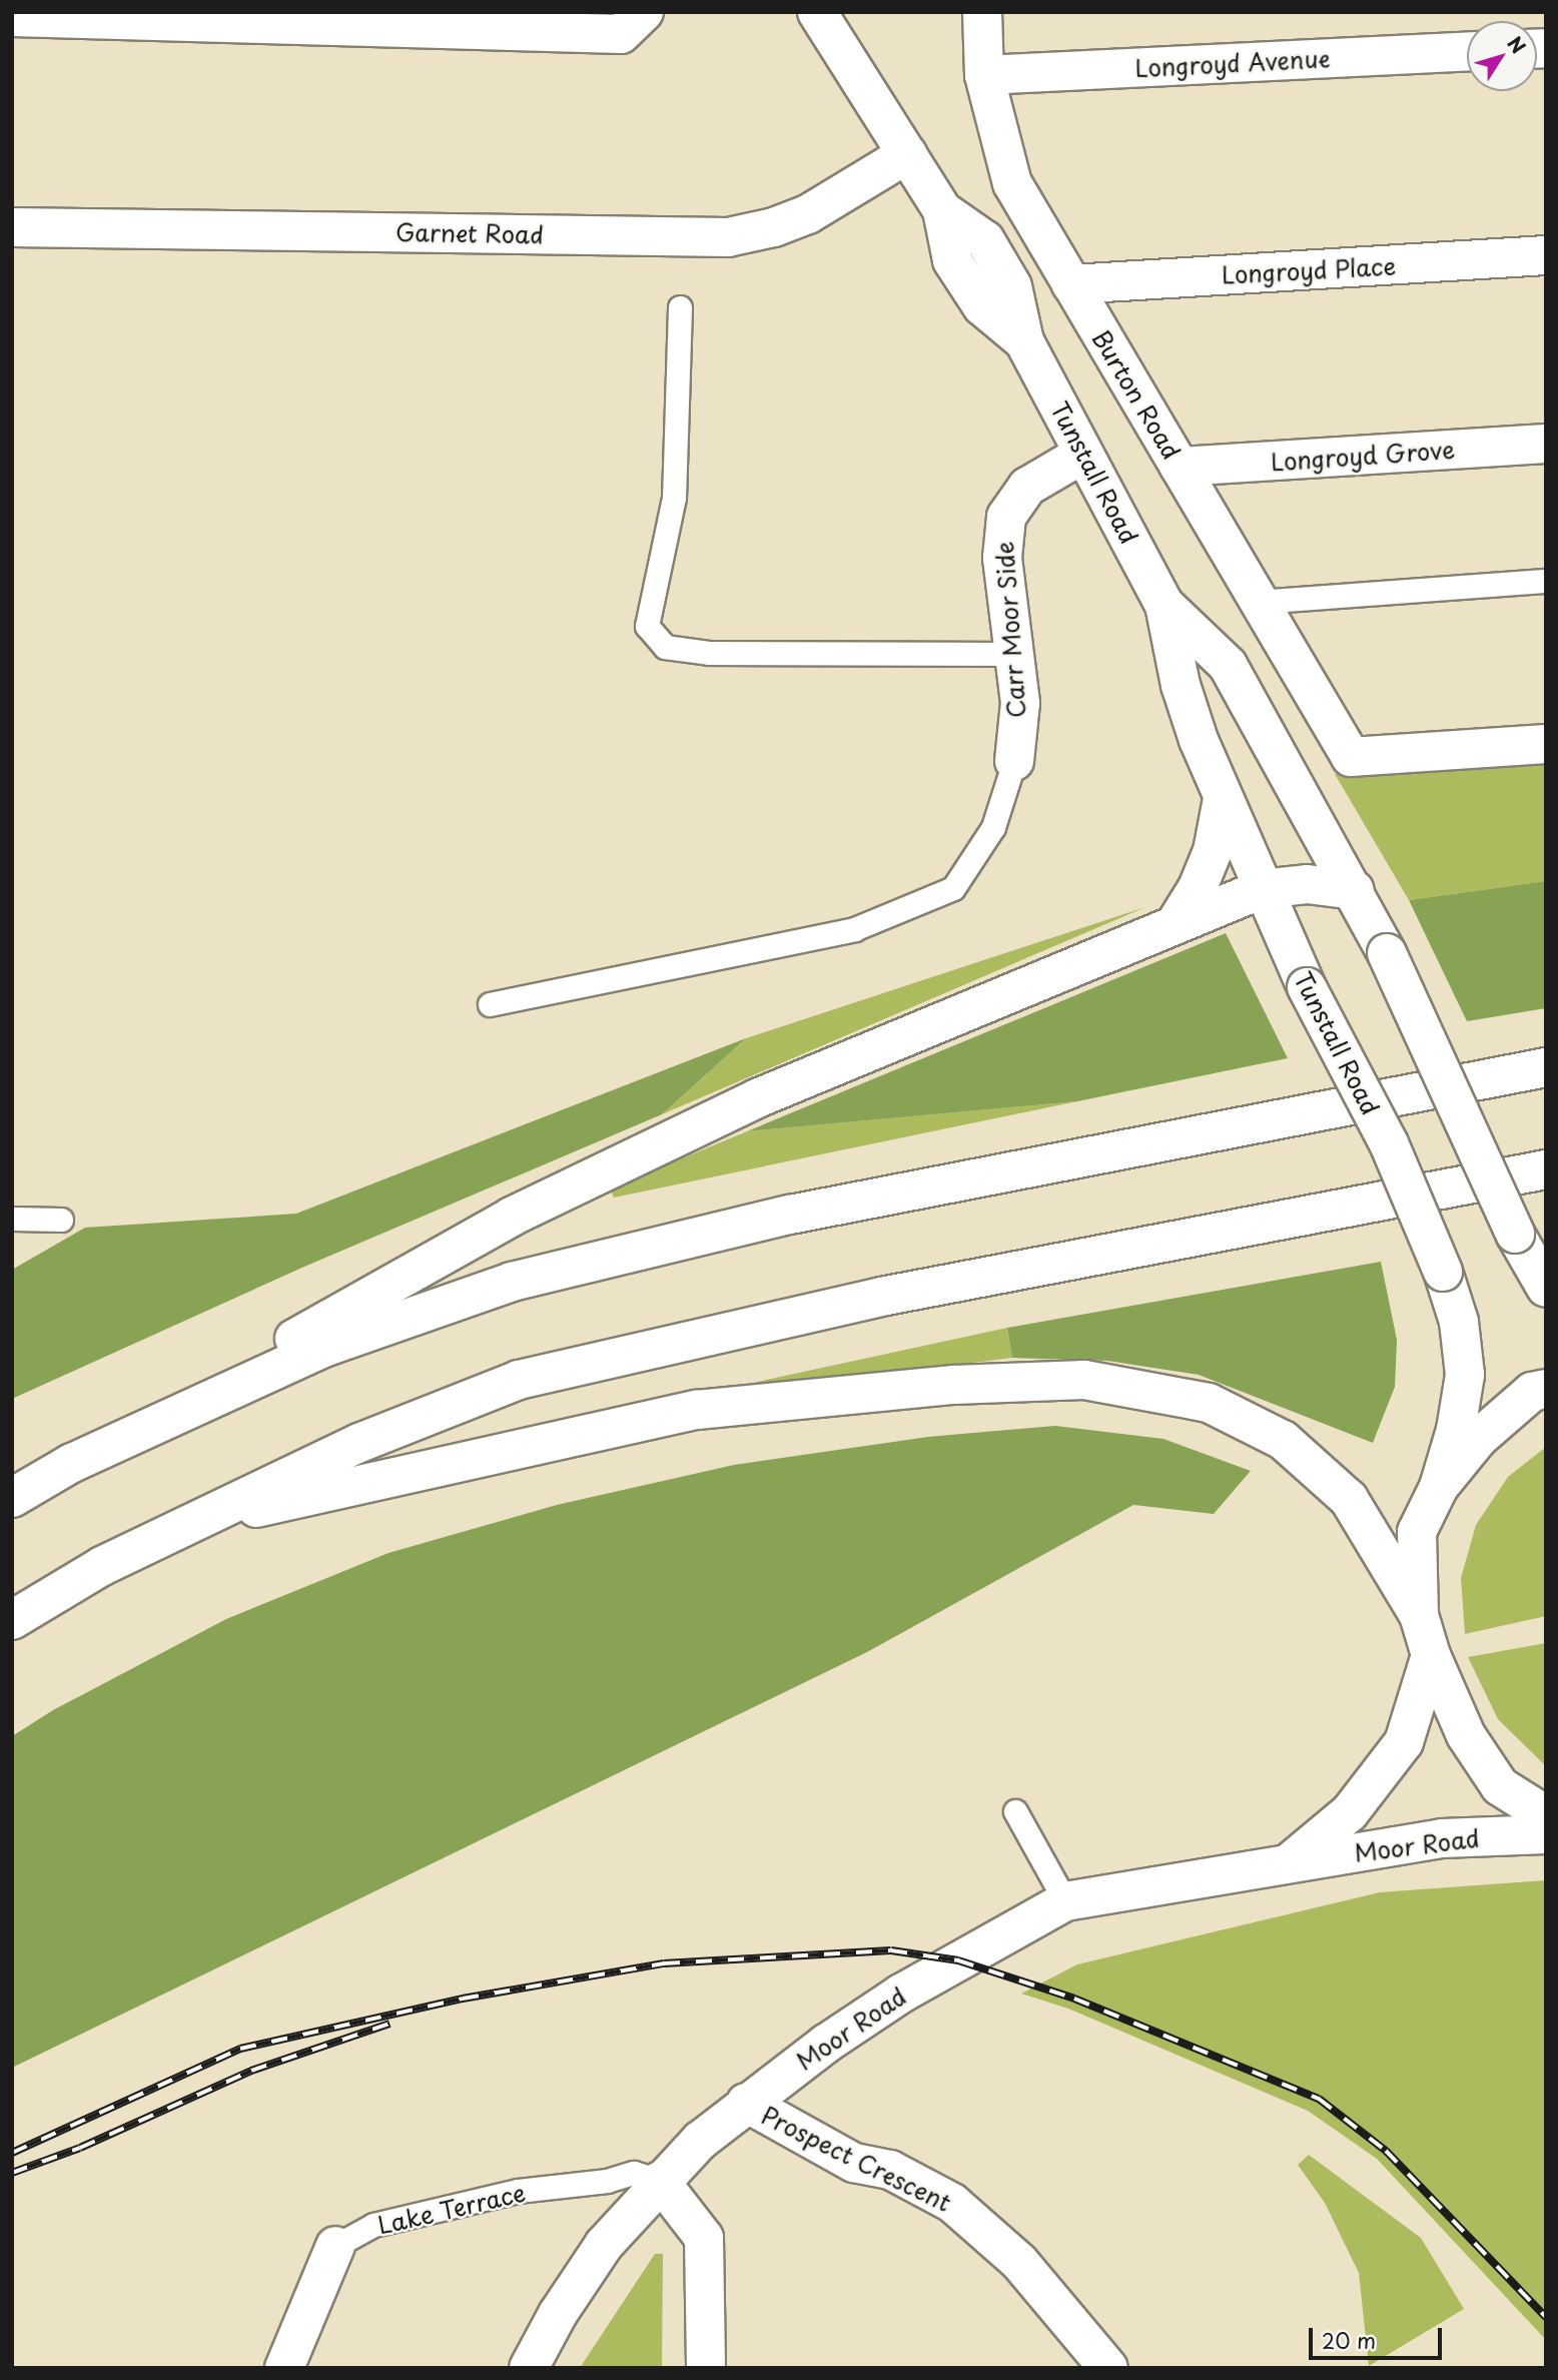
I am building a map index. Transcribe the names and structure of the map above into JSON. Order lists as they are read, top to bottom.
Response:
{
  "streets": {
    "main road": [
      "Longroyd Avenue",
      "Garnet Road",
      "Longroyd Place",
      "Burton Road",
      "Longroyd Grove",
      "Tunstall Road",
      "Carr Moor Side",
      "Moor Road",
      "Prospect Crescent",
      "Lake Terrace"
    ]
  },
  "crossings": [
    ["Longroyd Avenue", "Burton Road"],
    ["Garnet Road", "Tunstall Road"],
    ["Longroyd Place", "Burton Road"],
    ["Burton Road", "Longroyd Grove"],
    ["Tunstall Road", "Carr Moor Side"],
    ["Moor Road", "Prospect Crescent"],
    ["Moor Road", "Lake Terrace"]
  ],
  "scale_bar": "20 m",
  "north": "top right"
}
